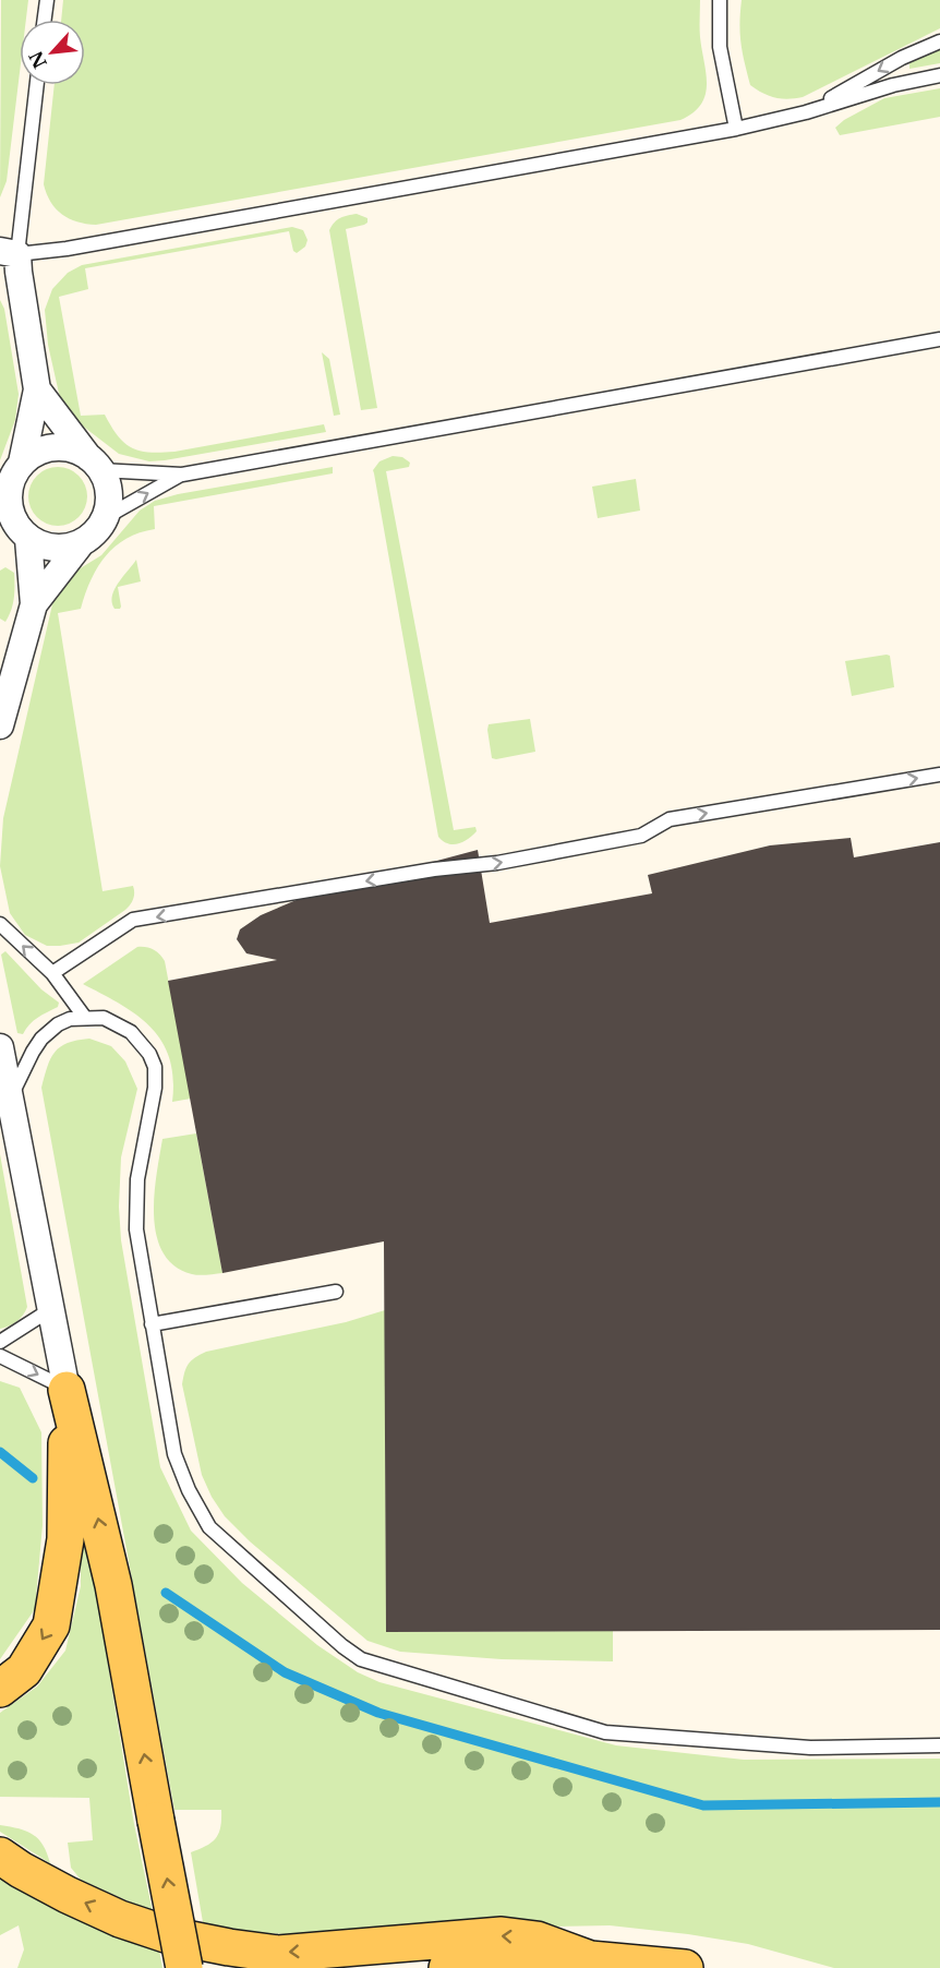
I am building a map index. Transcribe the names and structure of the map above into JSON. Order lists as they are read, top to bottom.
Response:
{
  "north": "bottom left"
}
